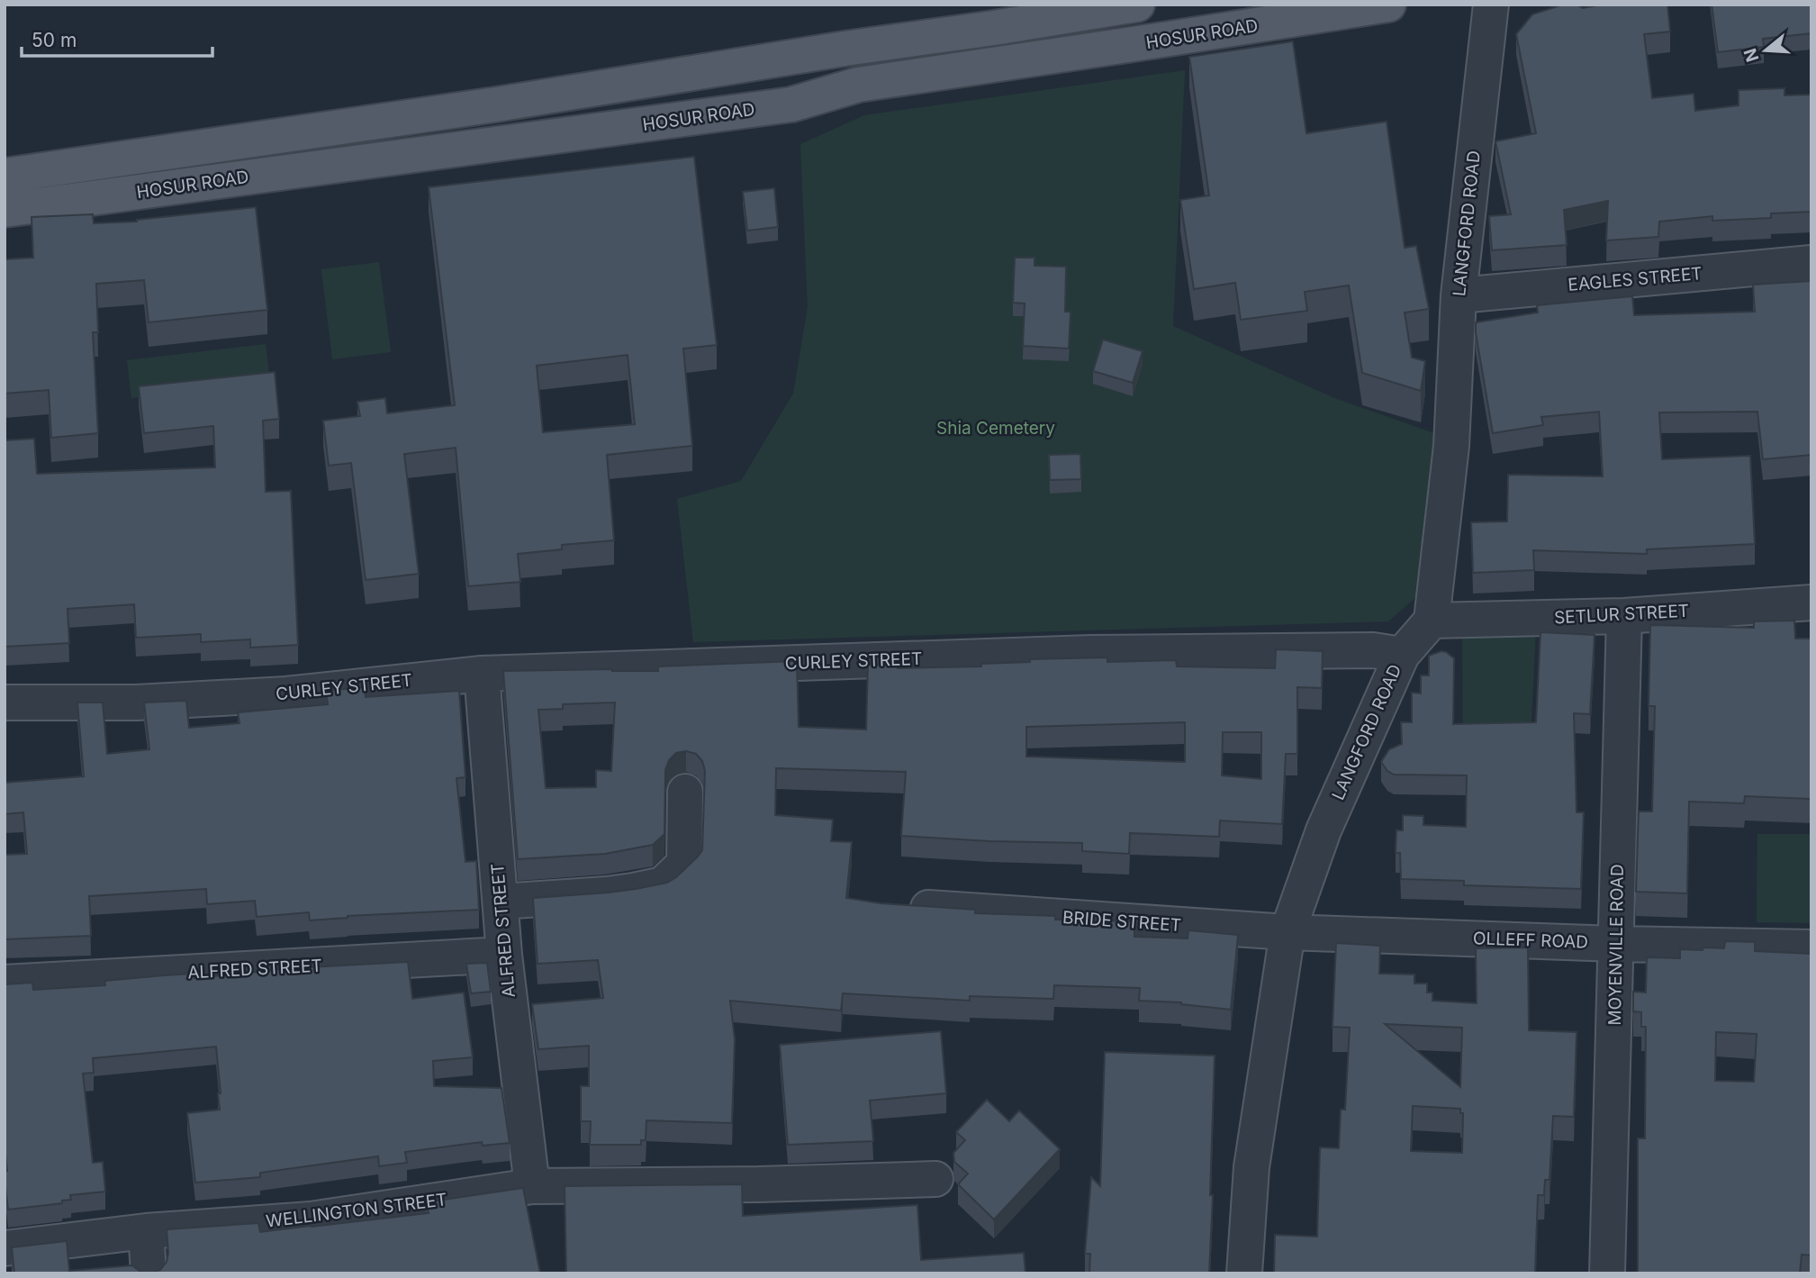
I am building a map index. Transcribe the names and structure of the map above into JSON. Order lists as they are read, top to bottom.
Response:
{
  "streets": {
    "main road": ["HOSUR ROAD"],
    "street": [
      "LANGFORD ROAD",
      "EAGLES STREET",
      "SETLUR STREET",
      "CURLEY STREET",
      "BRIDE STREET",
      "ALFRED STREET",
      "OLLEFF ROAD",
      "MOYENVILLE ROAD",
      "WELLINGTON STREET"
    ]
  },
  "crossings": [
    ["LANGFORD ROAD", "EAGLES STREET"],
    ["LANGFORD ROAD", "SETLUR STREET"],
    ["LANGFORD ROAD", "CURLEY STREET"],
    ["LANGFORD ROAD", "BRIDE STREET"],
    ["LANGFORD ROAD", "OLLEFF ROAD"],
    ["SETLUR STREET", "MOYENVILLE ROAD"],
    ["CURLEY STREET", "ALFRED STREET"],
    ["BRIDE STREET", "OLLEFF ROAD"],
    ["ALFRED STREET", "WELLINGTON STREET"],
    ["OLLEFF ROAD", "MOYENVILLE ROAD"]
  ],
  "parks": ["Shia Cemetery"],
  "scale_bar": "50 m",
  "north": "left"
}
